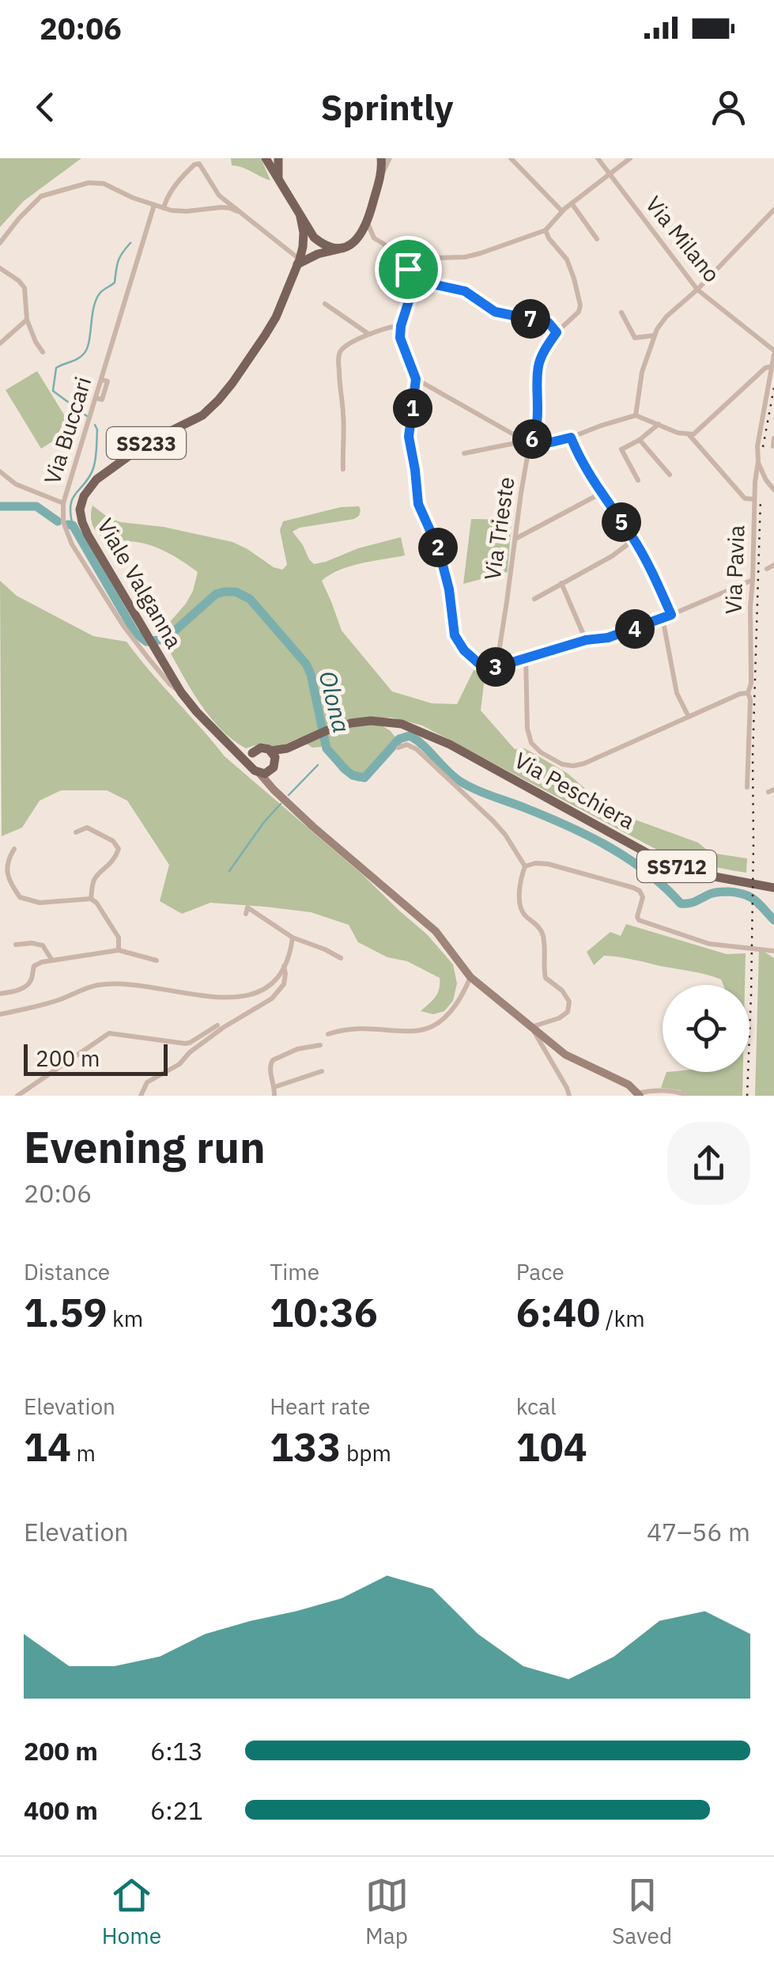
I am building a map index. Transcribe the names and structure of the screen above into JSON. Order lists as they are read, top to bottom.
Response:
{
  "streets": {
    "main road": [
      "SS233",
      "Viale Valganna",
      "Via Peschiera",
      "SS712"
    ],
    "street": [
      "Via Milano",
      "Via Buccari",
      "Via Trieste",
      "Via Pavia"
    ]
  },
  "crossings": [
    ["Via Milano", "Via Pavia"],
    ["Via Buccari", "Viale Valganna"],
    ["Viale Valganna", "Via Peschiera"]
  ],
  "water": ["Olona"],
  "scale_bar": "200 m",
  "page": {
    "status": "20:06",
    "header": "Sprintly",
    "pins": [
      "7",
      "1",
      "6",
      "5",
      "2",
      "4",
      "3"
    ],
    "scale": "200 m",
    "heading": ["Evening run", "20:06"],
    "stats": [
      ["Distance", "1.59 km"],
      ["Time", "10:36"],
      ["Pace", "6:40 /km"],
      ["Elevation", "14 m"],
      ["Heart rate", "133 bpm"],
      ["kcal", "104"]
    ],
    "chart": ["Elevation", "47–56 m"],
    "list": [
      {
        "name": "200 m",
        "note": "6:13"
      },
      {
        "name": "400 m",
        "note": "6:21"
      }
    ],
    "tabs": ["Home", "Map", "Saved"]
  }
}
